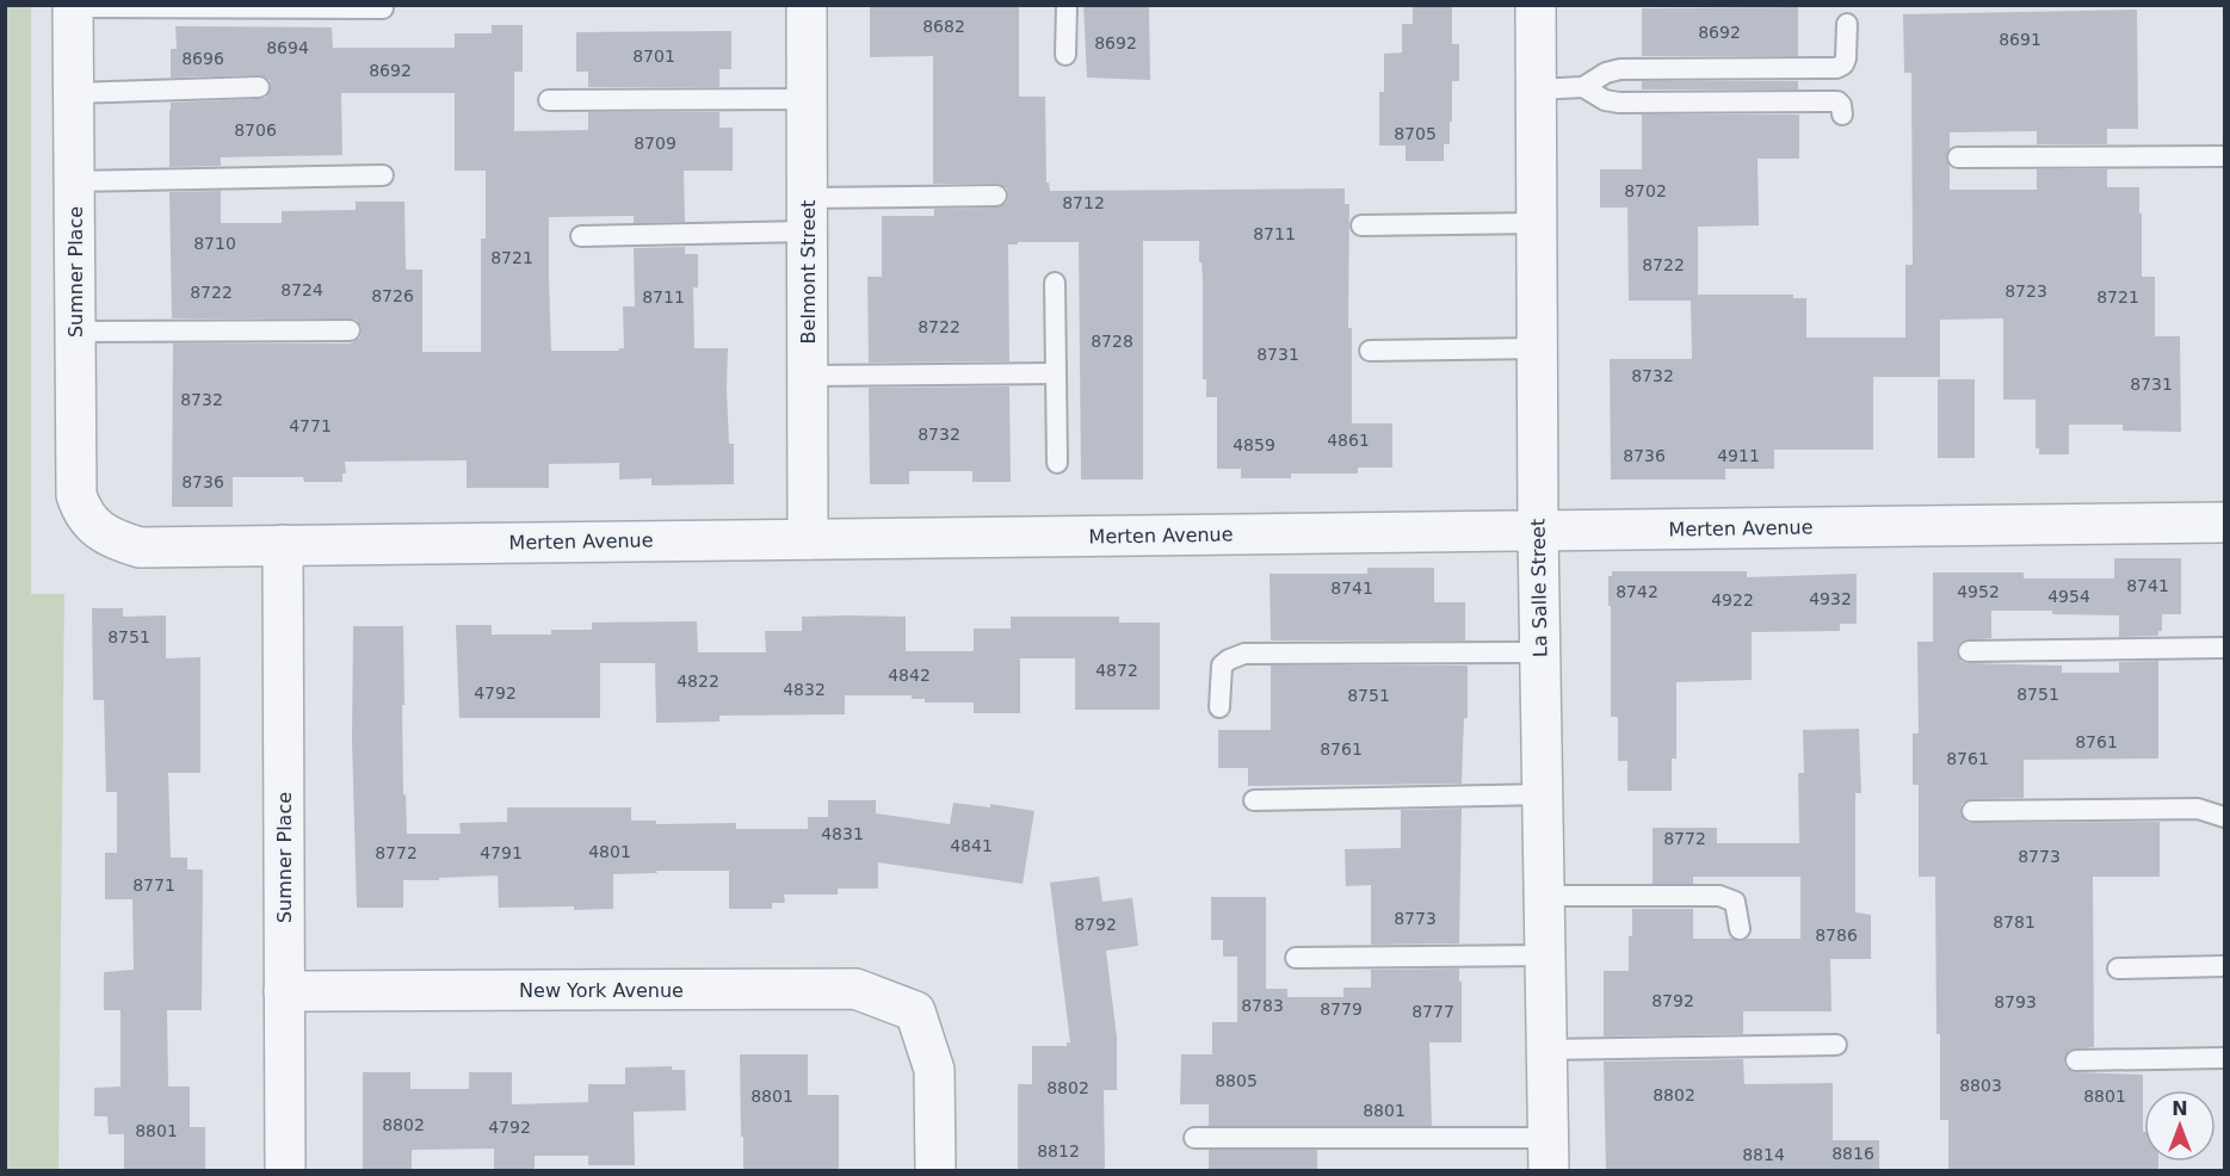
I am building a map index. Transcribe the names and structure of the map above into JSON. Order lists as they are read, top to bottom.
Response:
{
  "streets": {
    "street": [
      "Sumner Place",
      "Belmont Street",
      "Merten Avenue",
      "La Salle Street",
      "New York Avenue"
    ]
  },
  "crossings": [
    ["Sumner Place", "Merten Avenue"],
    ["Sumner Place", "New York Avenue"],
    ["Belmont Street", "Merten Avenue"],
    ["Merten Avenue", "La Salle Street"]
  ],
  "house_numbers": [
    "8682",
    "8692",
    "8691",
    "8692",
    "8694",
    "8701",
    "8696",
    "8692",
    "8706",
    "8705",
    "8709",
    "8702",
    "8712",
    "8711",
    "8710",
    "8721",
    "8722",
    "8724",
    "8723",
    "8722",
    "8726",
    "8711",
    "8721",
    "8722",
    "8728",
    "8731",
    "8732",
    "8731",
    "8732",
    "4771",
    "8732",
    "4861",
    "4859",
    "8736",
    "4911",
    "8736",
    "8741",
    "8741",
    "8742",
    "4952",
    "4954",
    "4932",
    "4922",
    "8751",
    "4872",
    "4842",
    "4822",
    "4832",
    "4792",
    "8751",
    "8751",
    "8761",
    "8761",
    "8761",
    "4831",
    "8772",
    "4841",
    "4801",
    "8772",
    "4791",
    "8773",
    "8771",
    "8773",
    "8781",
    "8792",
    "8786",
    "8792",
    "8793",
    "8783",
    "8779",
    "8777",
    "8805",
    "8803",
    "8802",
    "8802",
    "8801",
    "8801",
    "8801",
    "8802",
    "4792",
    "8801",
    "8812",
    "8816",
    "8814"
  ],
  "north": "top"
}
